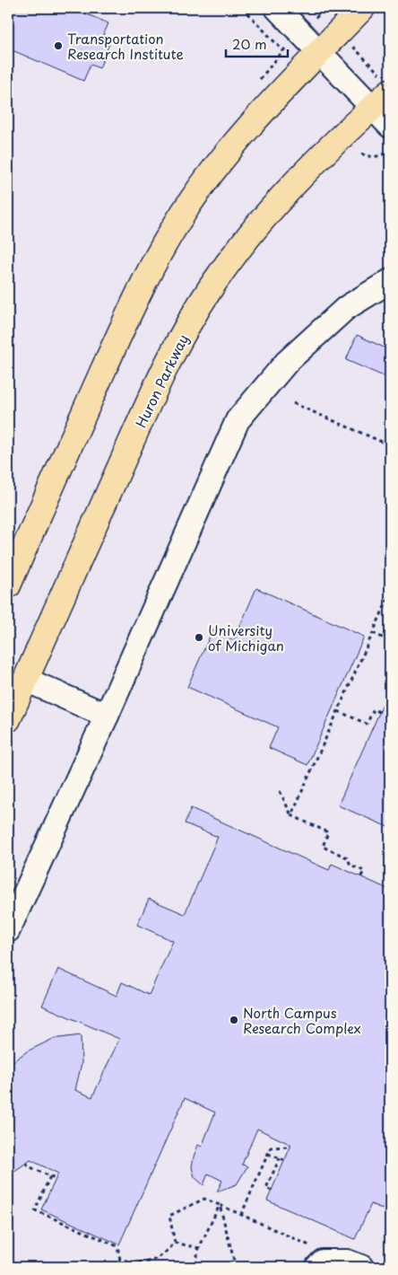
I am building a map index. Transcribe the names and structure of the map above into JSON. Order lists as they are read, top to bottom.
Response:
{
  "streets": {
    "main road": ["Huron Parkway"]
  },
  "places": ["Transportation Research Institute", "University of Michigan", "North Campus Research Complex"],
  "scale_bar": "20 m"
}
